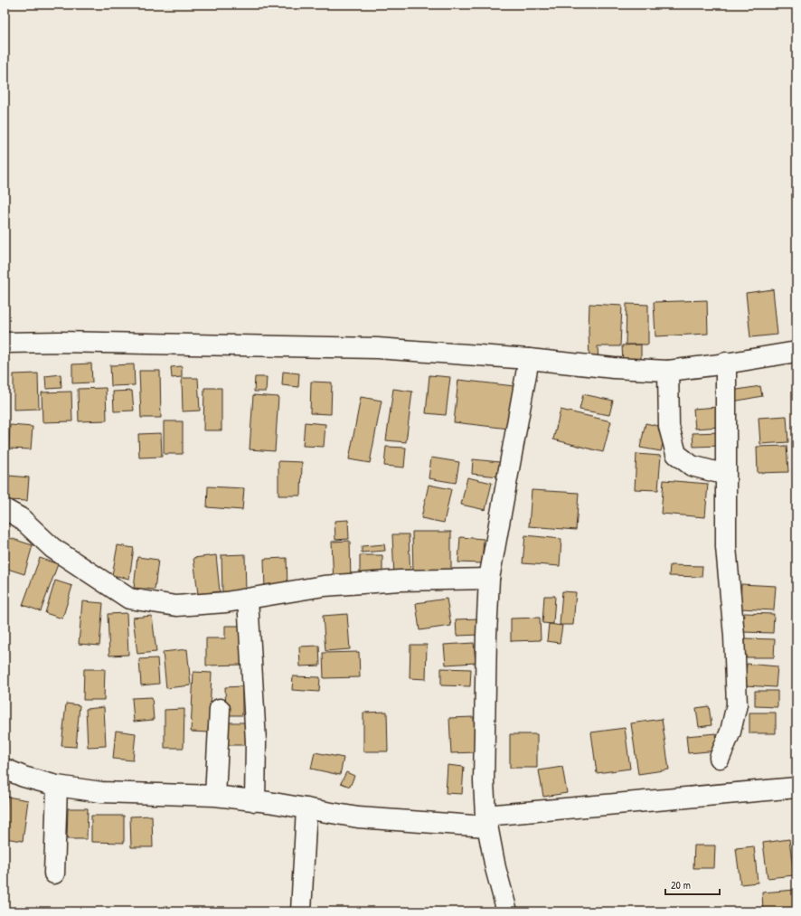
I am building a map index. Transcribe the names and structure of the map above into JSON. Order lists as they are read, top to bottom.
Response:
{
  "scale_bar": "20 m"
}
